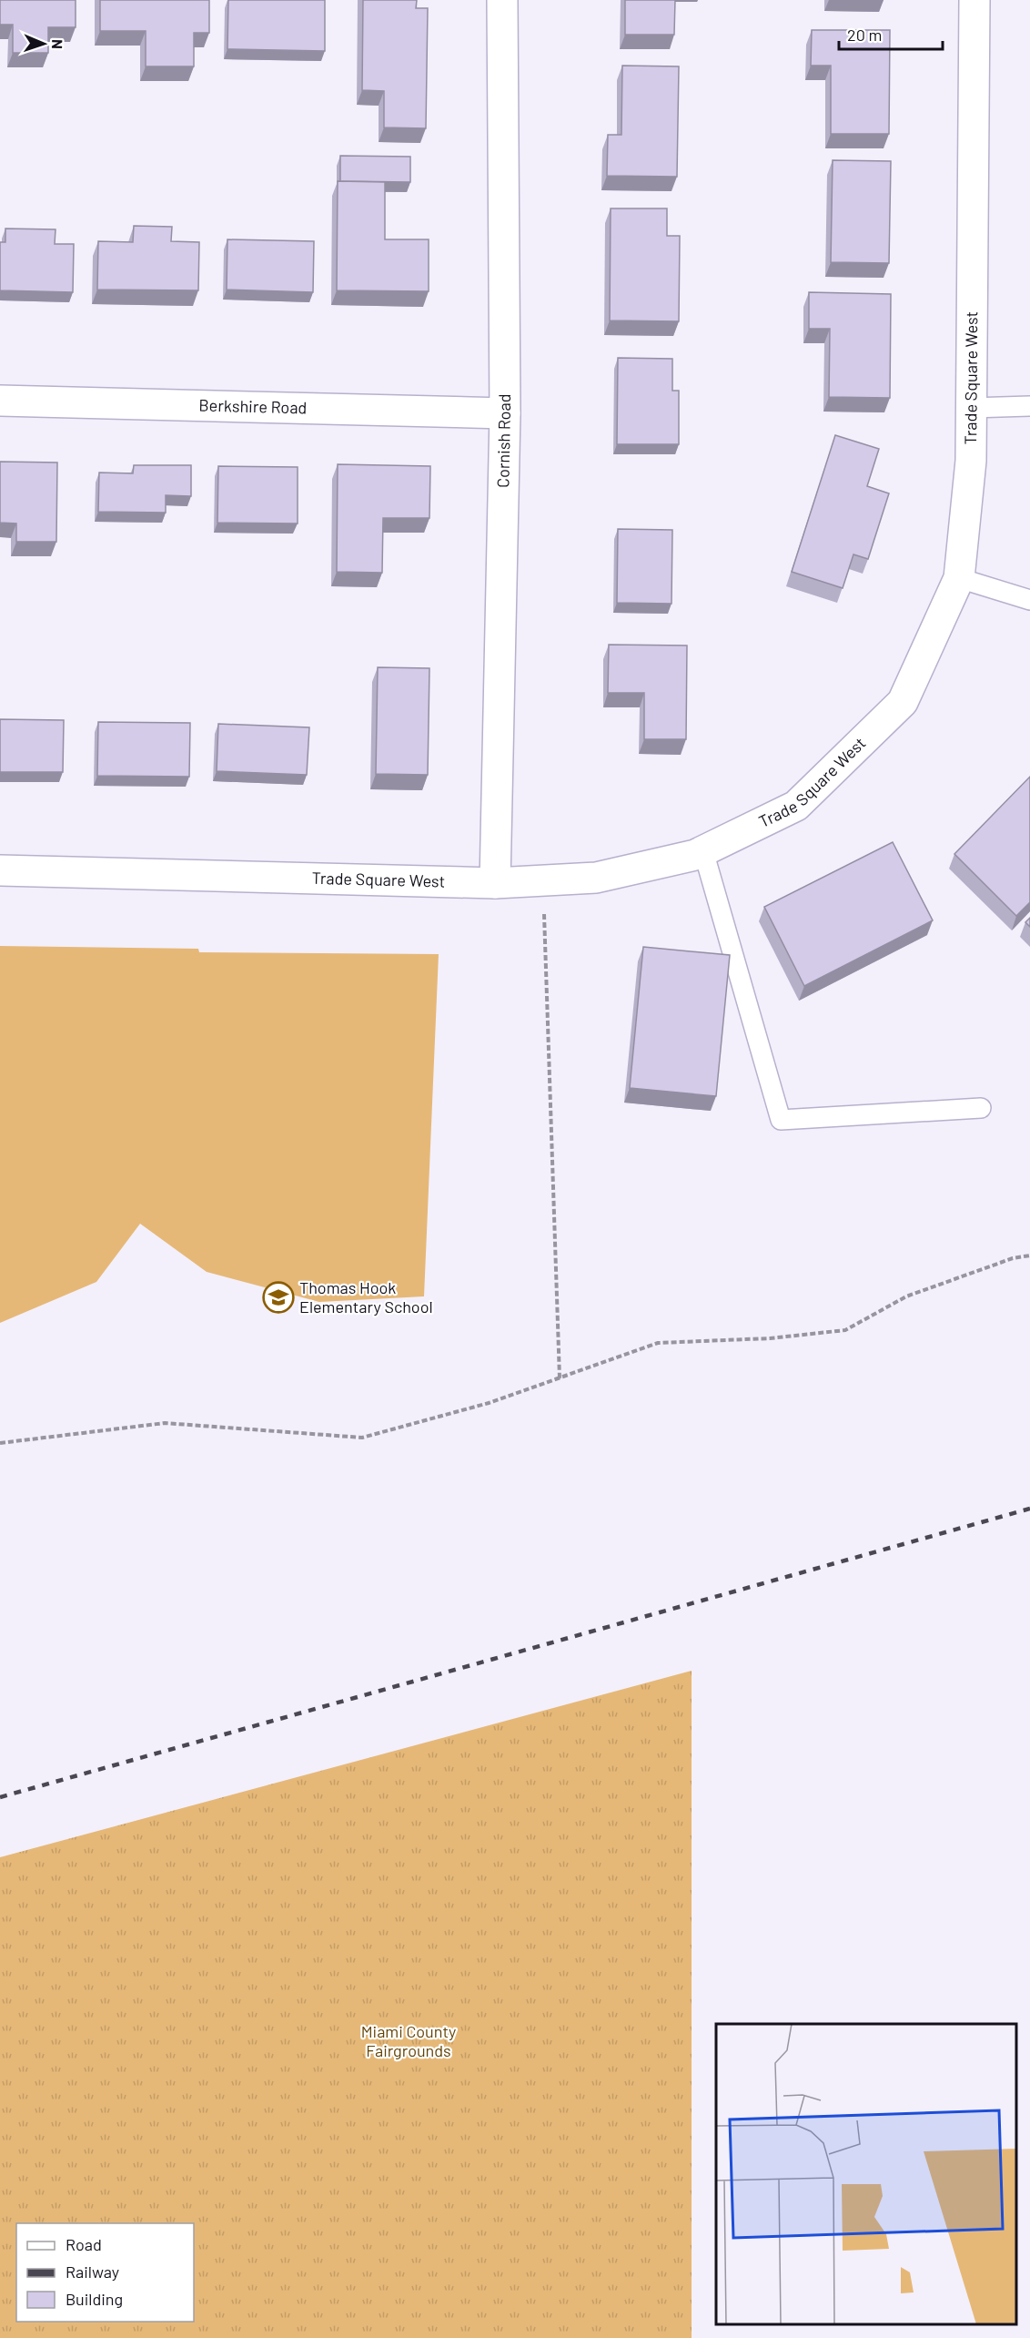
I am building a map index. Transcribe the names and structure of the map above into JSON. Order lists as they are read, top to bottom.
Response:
{
  "streets": {
    "street": ["Trade Square West", "Berkshire Road", "Cornish Road"]
  },
  "crossings": [
    ["Trade Square West", "Cornish Road"],
    ["Berkshire Road", "Cornish Road"]
  ],
  "parks": ["Miami County Fairgrounds"],
  "places": {
    "school or university": ["Thomas Hook Elementary School"]
  },
  "legend": ["Road", "Railway", "Building"],
  "scale_bar": "20 m",
  "north": "right"
}
